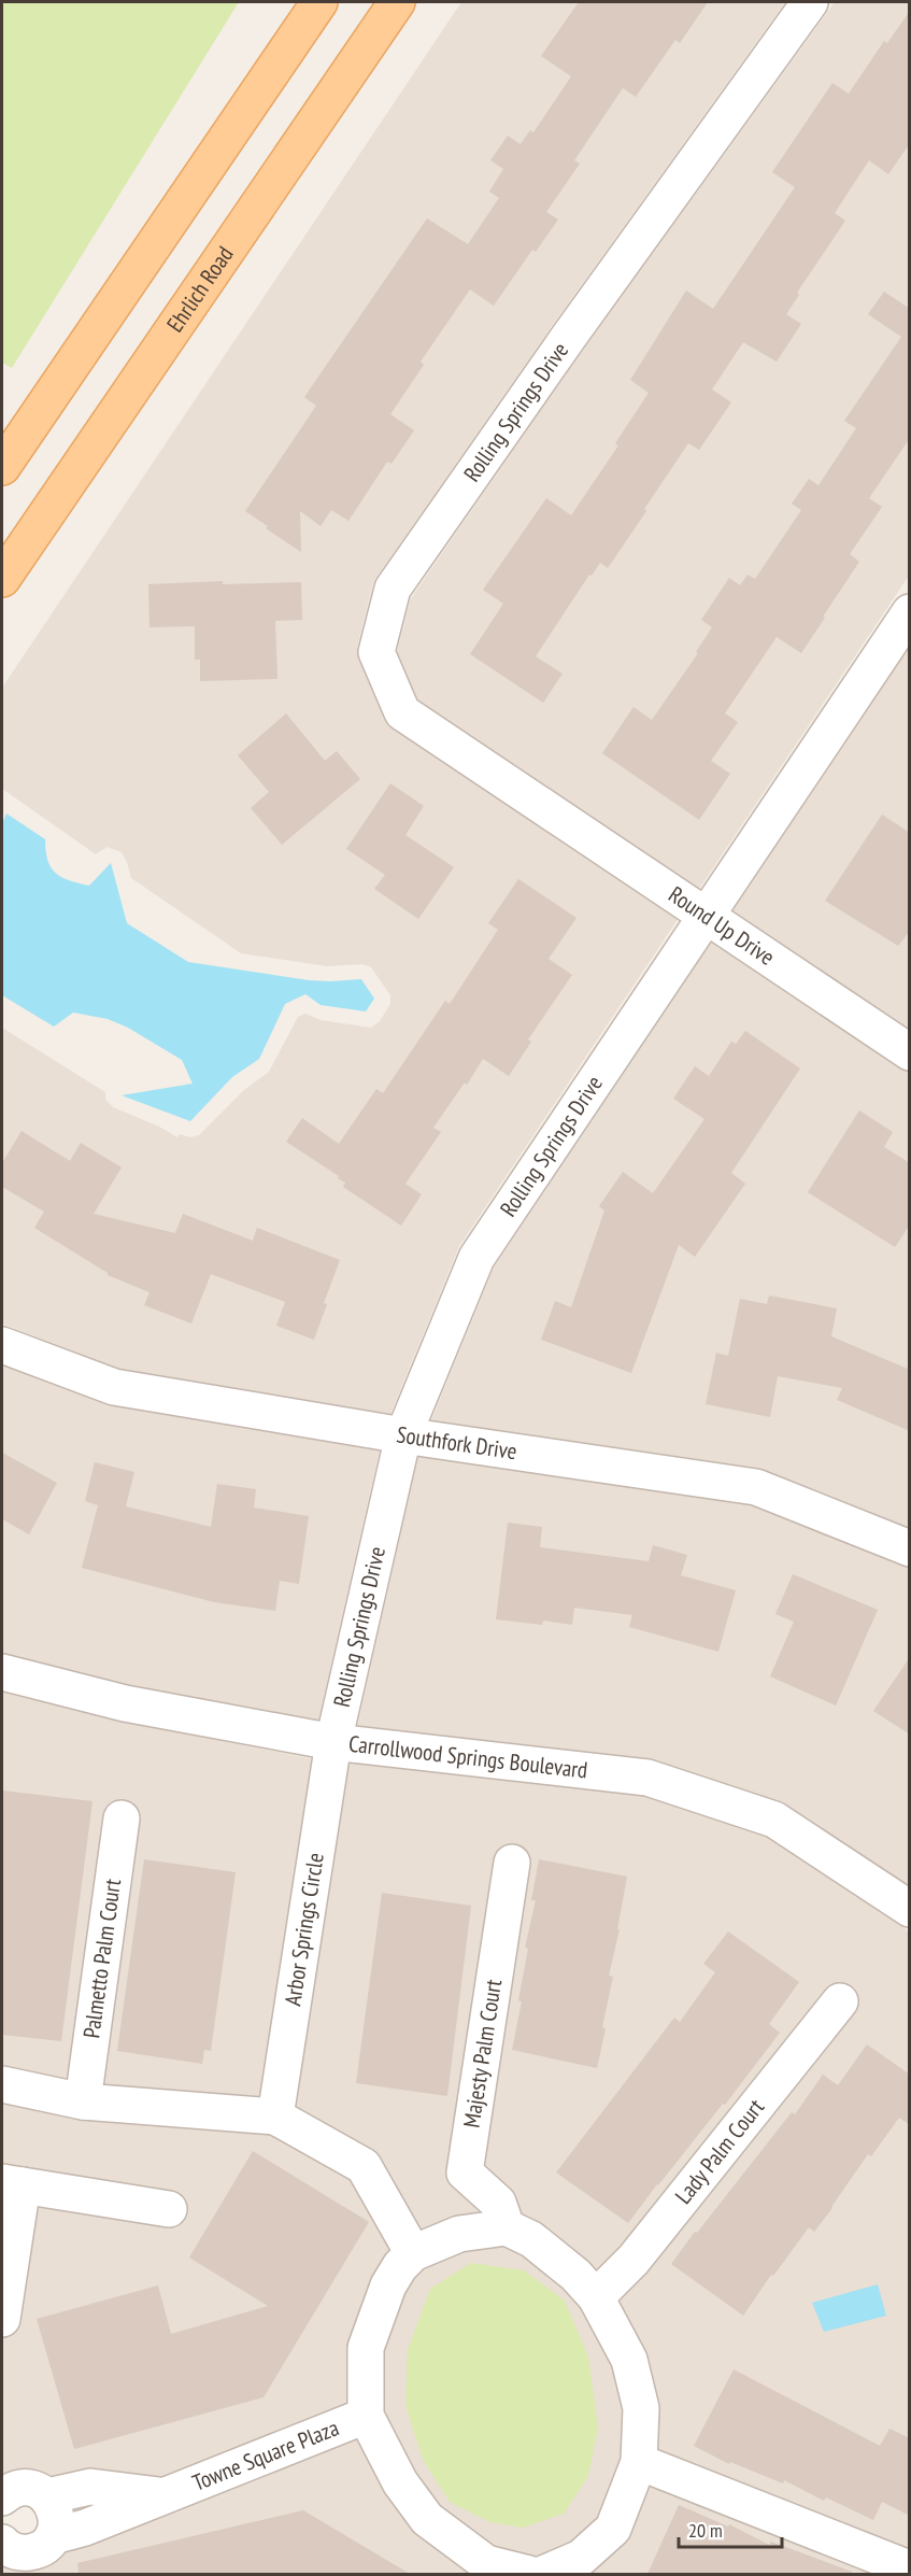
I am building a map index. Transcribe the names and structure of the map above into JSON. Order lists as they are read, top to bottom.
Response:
{
  "streets": {
    "main road": ["Ehrlich Road"],
    "street": [
      "Rolling Springs Drive",
      "Round Up Drive",
      "Southfork Drive",
      "Carrollwood Springs Boulevard",
      "Arbor Springs Circle",
      "Palmetto Palm Court",
      "Majesty Palm Court",
      "Lady Palm Court",
      "Towne Square Plaza"
    ]
  },
  "crossings": [
    ["Rolling Springs Drive", "Round Up Drive"],
    ["Rolling Springs Drive", "Southfork Drive"],
    ["Rolling Springs Drive", "Carrollwood Springs Boulevard"],
    ["Rolling Springs Drive", "Arbor Springs Circle"],
    ["Carrollwood Springs Boulevard", "Arbor Springs Circle"]
  ],
  "scale_bar": "20 m"
}
